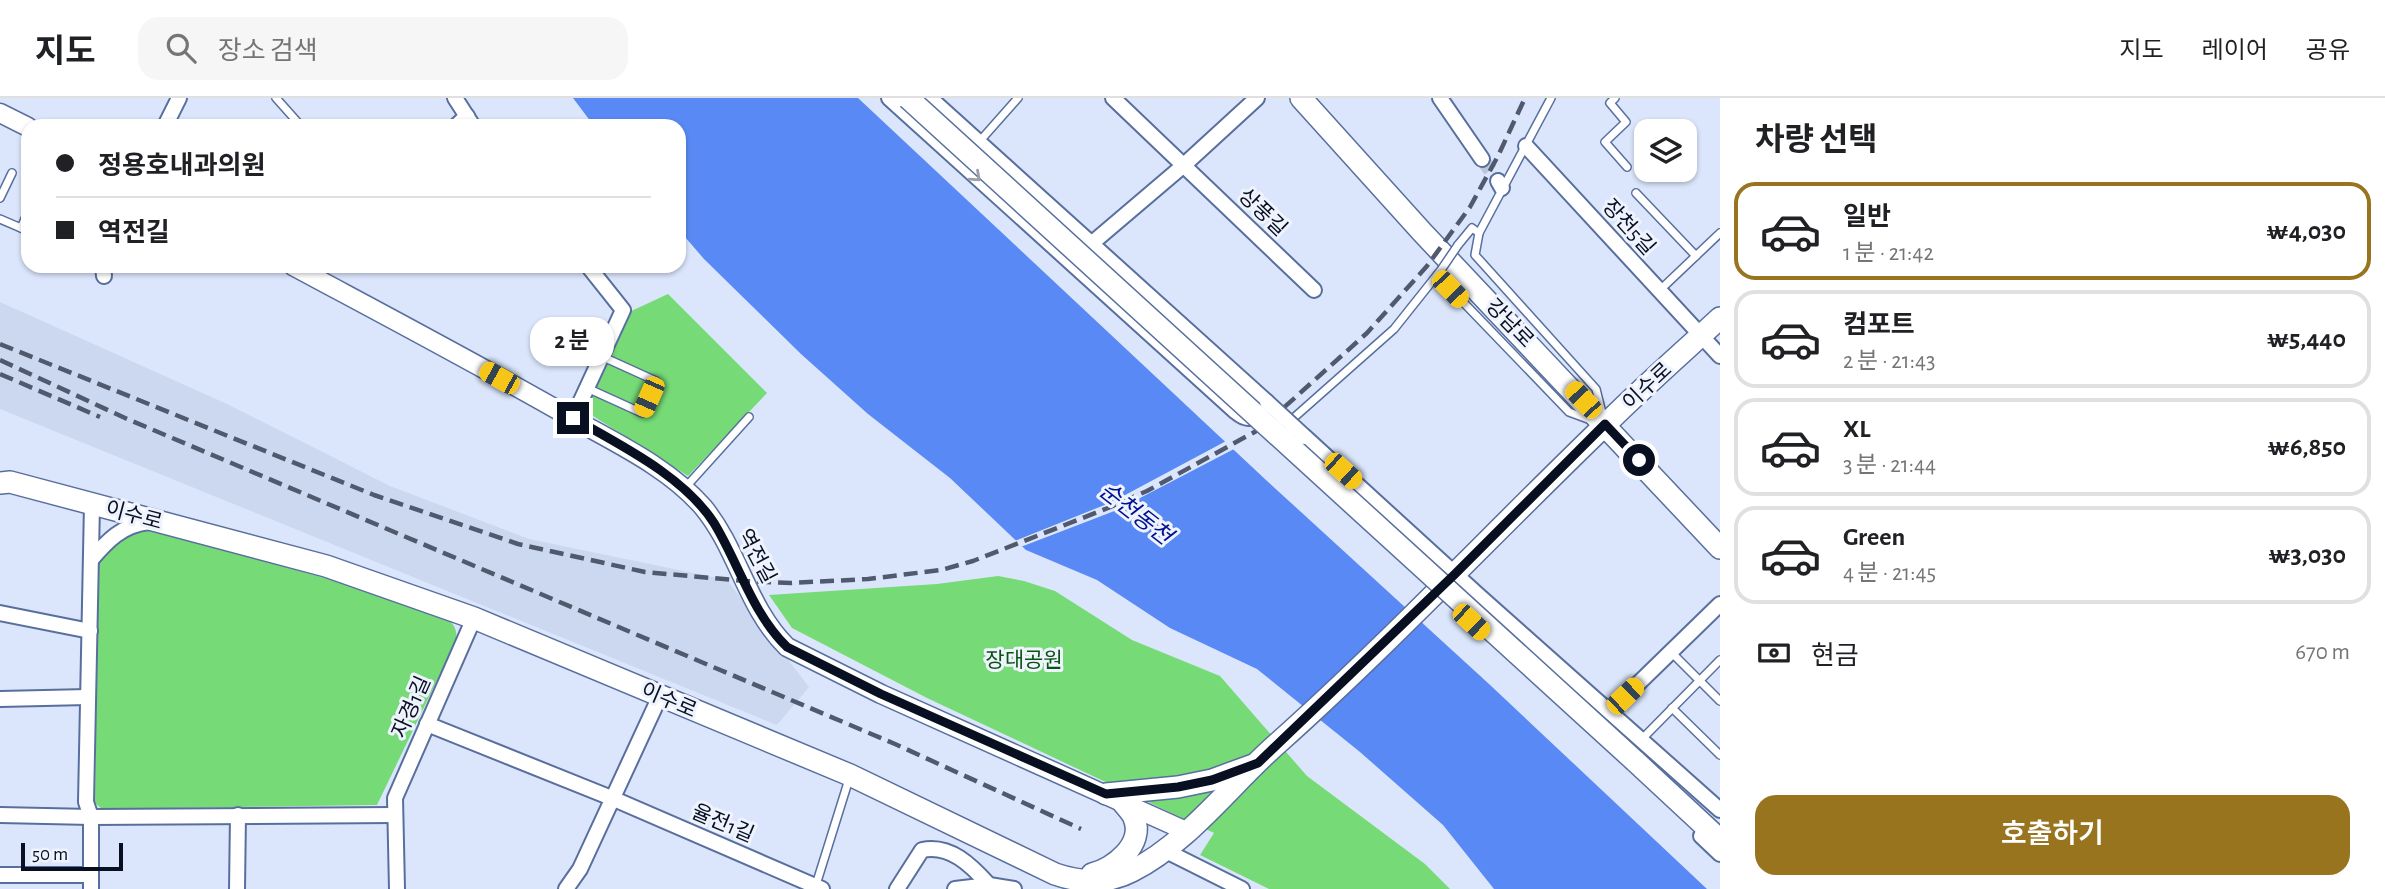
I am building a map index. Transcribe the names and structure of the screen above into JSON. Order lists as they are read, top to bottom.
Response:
{
  "streets": {
    "main road": ["강남로", "이수로"],
    "street": [
      "상풍길",
      "장천5길",
      "역전길",
      "자경1길",
      "율전1길"
    ]
  },
  "crossings": [
    ["장천5길", "이수로"],
    ["강남로", "이수로"],
    ["이수로", "역전길"],
    ["이수로", "자경1길"],
    ["자경1길", "율전1길"]
  ],
  "water": ["순천동천"],
  "parks": ["장대공원"],
  "scale_bar": "50 m",
  "page": {
    "header": "지도",
    "search": "장소 검색",
    "nav": ["지도", "레이어", "공유"],
    "heading": "차량 선택",
    "banner": ["정용호내과의원", "역전길"],
    "list": [
      {
        "name": "일반",
        "note": "1 분 · 21:42",
        "value": "₩4,030"
      },
      {
        "name": "컴포트",
        "note": "2 분 · 21:43",
        "value": "₩5,440"
      },
      {
        "name": "XL",
        "note": "3 분 · 21:44",
        "value": "₩6,850"
      },
      {
        "name": "Green",
        "note": "4 분 · 21:45",
        "value": "₩3,030"
      }
    ],
    "bubble": "2 분",
    "pay": ["현금", "670 m"],
    "buttons": "호출하기",
    "scale": "50 m"
  }
}
